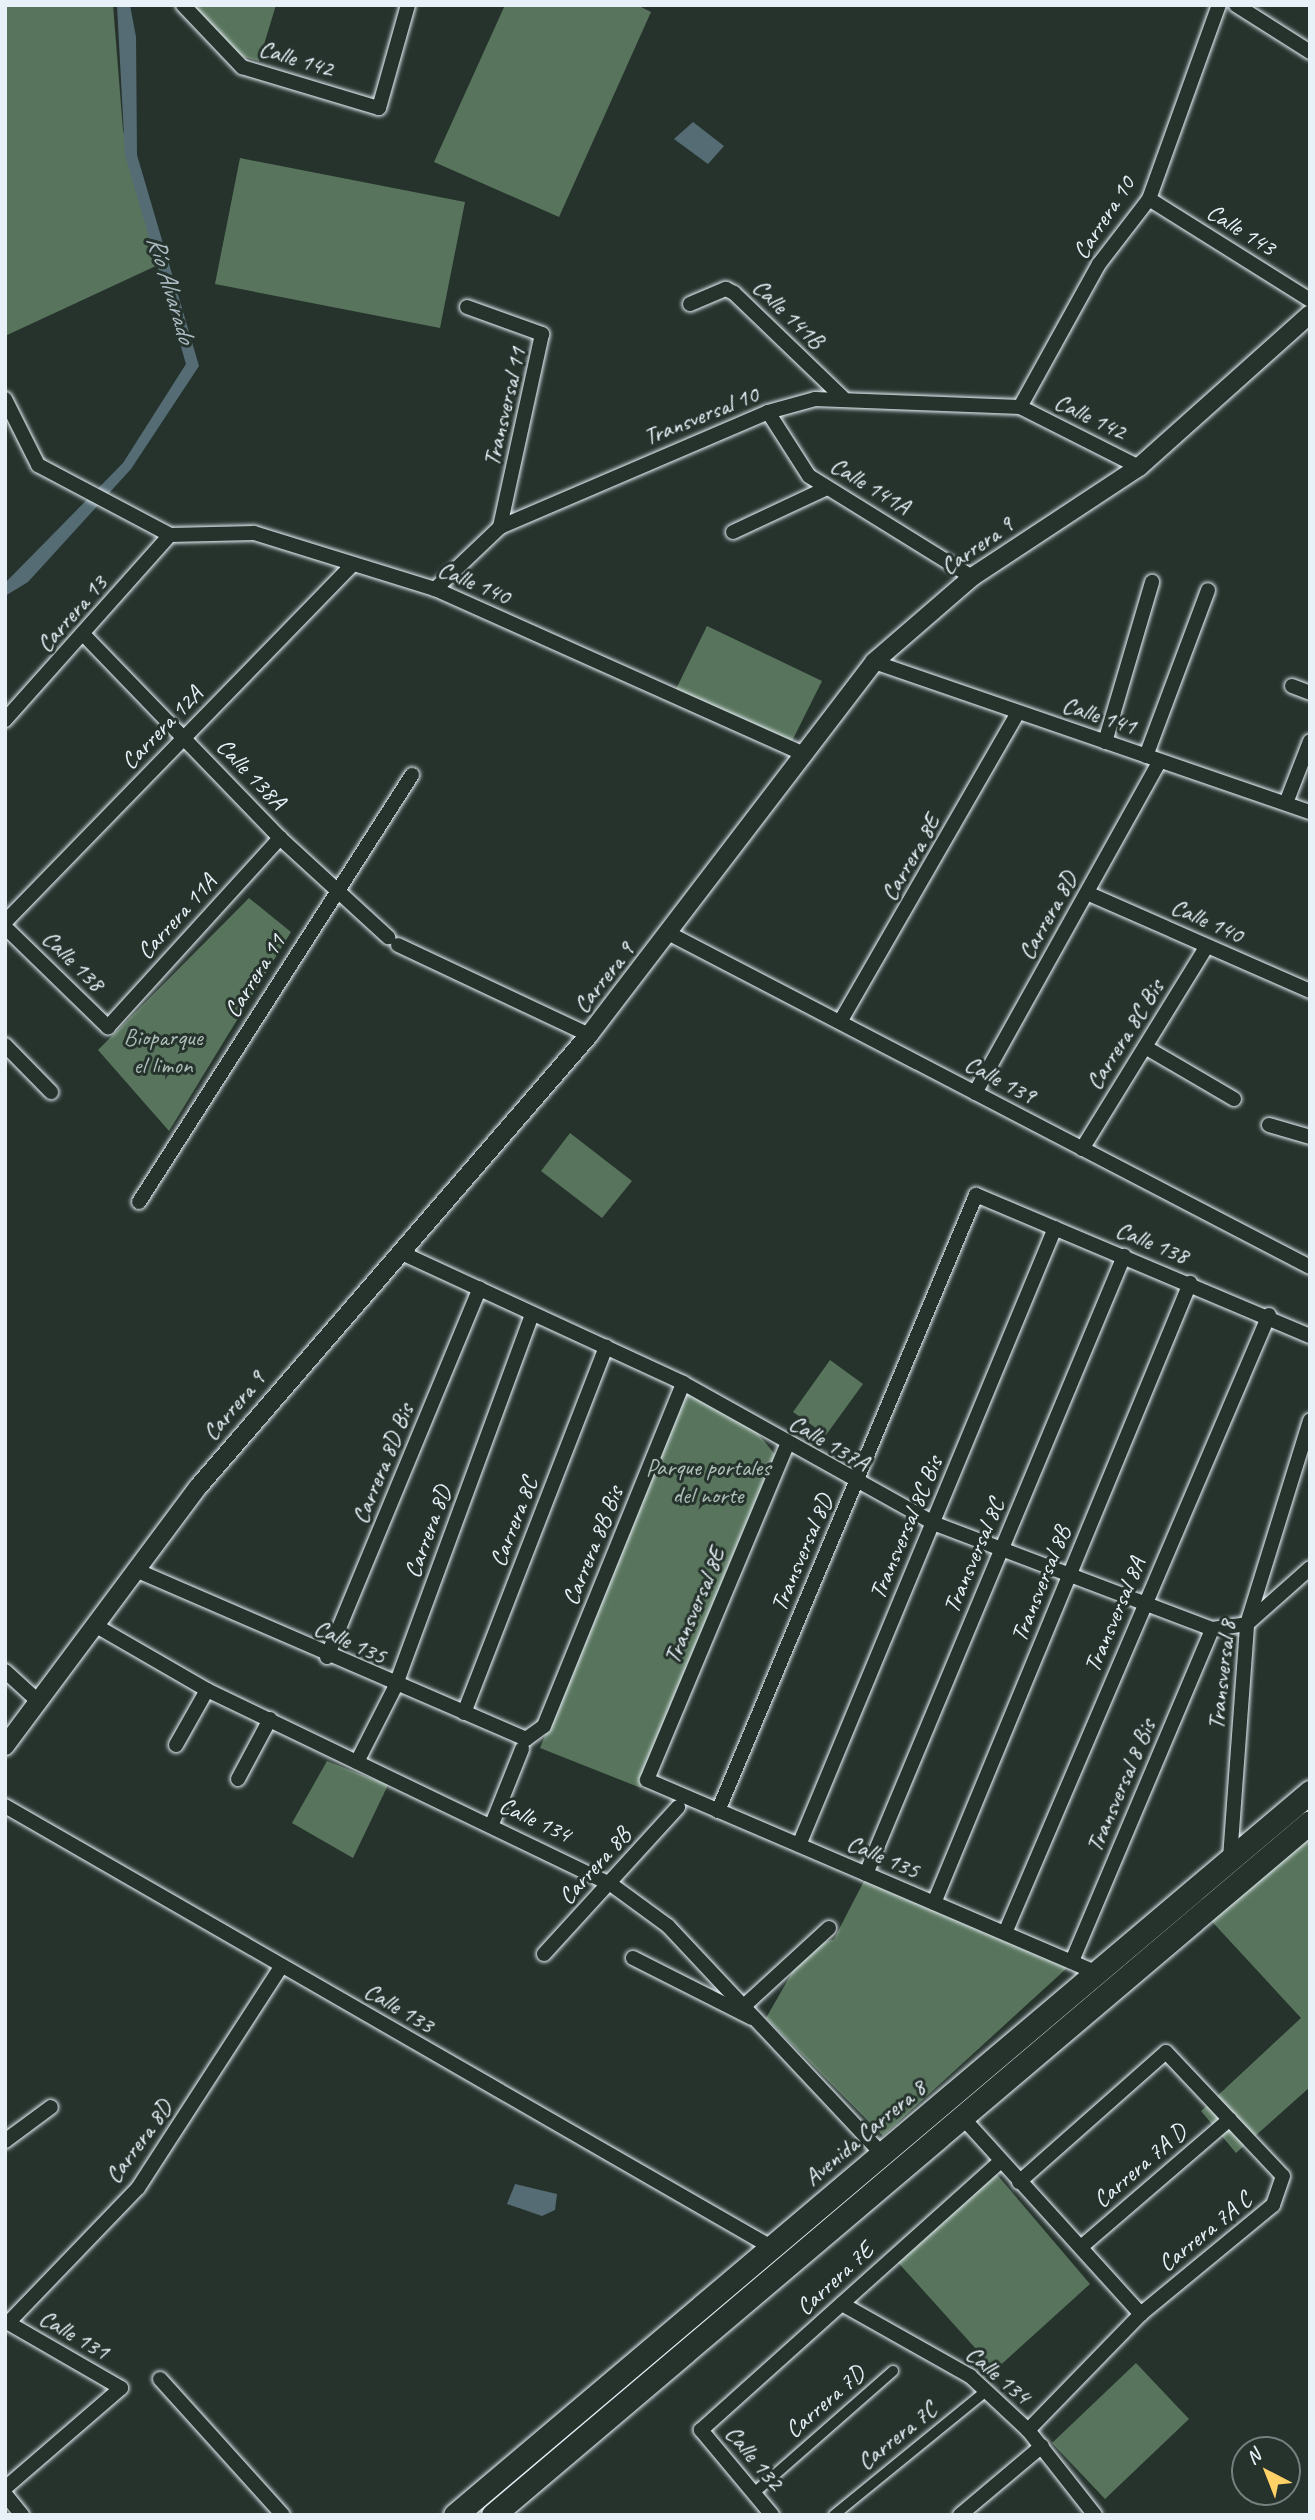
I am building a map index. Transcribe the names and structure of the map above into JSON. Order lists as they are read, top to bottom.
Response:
{
  "streets": {
    "main road": ["Avenida Carrera 8"],
    "street": [
      "Calle 142",
      "Carrera 10",
      "Calle 143",
      "Calle 141B",
      "Transversal 11",
      "Transversal 10",
      "Calle 141A",
      "Carrera 9",
      "Calle 140",
      "Carrera 13",
      "Calle 141",
      "Carrera 12A",
      "Calle 138A",
      "Carrera 8E",
      "Carrera 8D",
      "Carrera 11A",
      "Calle 138",
      "Carrera 11",
      "Carrera 8C Bis",
      "Calle 139",
      "Calle 137A",
      "Carrera 8D Bis",
      "Carrera 8C",
      "Transversal 8C Bis",
      "Carrera 8B Bis",
      "Transversal 8D",
      "Transversal 8C",
      "Transversal 8B",
      "Transversal 8E",
      "Transversal 8A",
      "Calle 135",
      "Transversal 8",
      "Transversal 8 Bis",
      "Calle 134",
      "Carrera 8B",
      "Calle 133",
      "Carrera 7A D",
      "Carrera 7A C",
      "Carrera 7E",
      "Calle 131",
      "Carrera 7D",
      "Carrera 7C",
      "Calle 132"
    ]
  },
  "crossings": [
    ["Calle 142", "Carrera 10"],
    ["Calle 142", "Transversal 10"],
    ["Calle 142", "Carrera 9"],
    ["Carrera 10", "Calle 143"],
    ["Carrera 10", "Transversal 10"],
    ["Calle 141B", "Transversal 10"],
    ["Transversal 11", "Transversal 10"],
    ["Transversal 10", "Calle 141A"],
    ["Transversal 10", "Calle 140"],
    ["Calle 141A", "Carrera 9"],
    ["Carrera 9", "Calle 140"],
    ["Carrera 9", "Calle 141"],
    ["Carrera 9", "Calle 138A"],
    ["Carrera 9", "Calle 139"],
    ["Carrera 9", "Calle 137A"],
    ["Carrera 9", "Calle 135"],
    ["Carrera 9", "Calle 134"],
    ["Calle 140", "Carrera 13"],
    ["Calle 140", "Carrera 12A"],
    ["Calle 140", "Carrera 8D"],
    ["Calle 140", "Carrera 8C Bis"],
    ["Carrera 13", "Calle 138A"],
    ["Calle 141", "Carrera 8E"],
    ["Calle 141", "Carrera 8D"],
    ["Carrera 12A", "Calle 138A"],
    ["Calle 138A", "Carrera 11A"],
    ["Calle 138A", "Carrera 11"],
    ["Carrera 8E", "Calle 139"],
    ["Carrera 8D", "Calle 139"],
    ["Carrera 8D", "Calle 137A"],
    ["Carrera 8D", "Calle 135"],
    ["Carrera 8D", "Calle 134"],
    ["Carrera 8D", "Calle 133"],
    ["Carrera 8D", "Calle 131"],
    ["Carrera 11A", "Calle 138"],
    ["Calle 138", "Transversal 8C Bis"],
    ["Calle 138", "Transversal 8D"],
    ["Calle 138", "Transversal 8C"],
    ["Calle 138", "Transversal 8B"],
    ["Calle 138", "Transversal 8A"],
    ["Carrera 8C Bis", "Calle 139"],
    ["Calle 137A", "Carrera 8D Bis"],
    ["Calle 137A", "Carrera 8C"],
    ["Calle 137A", "Transversal 8C Bis"],
    ["Calle 137A", "Carrera 8B Bis"],
    ["Calle 137A", "Transversal 8D"],
    ["Calle 137A", "Transversal 8C"],
    ["Calle 137A", "Transversal 8B"],
    ["Calle 137A", "Transversal 8E"],
    ["Calle 137A", "Transversal 8A"],
    ["Calle 137A", "Transversal 8 Bis"],
    ["Carrera 8D Bis", "Calle 135"],
    ["Carrera 8C", "Calle 135"],
    ["Transversal 8C Bis", "Calle 135"],
    ["Carrera 8B Bis", "Calle 135"],
    ["Transversal 8D", "Calle 135"],
    ["Transversal 8C", "Calle 135"],
    ["Transversal 8B", "Calle 135"],
    ["Transversal 8E", "Calle 135"],
    ["Transversal 8A", "Calle 135"],
    ["Calle 135", "Transversal 8 Bis"],
    ["Calle 135", "Avenida Carrera 8"],
    ["Transversal 8", "Avenida Carrera 8"],
    ["Calle 134", "Carrera 8B"],
    ["Calle 134", "Avenida Carrera 8"],
    ["Calle 134", "Carrera 7A C"],
    ["Calle 134", "Carrera 7E"],
    ["Calle 134", "Carrera 7C"],
    ["Calle 133", "Avenida Carrera 8"],
    ["Carrera 7A D", "Carrera 7A C"],
    ["Carrera 7E", "Calle 132"],
    ["Carrera 7D", "Calle 132"]
  ],
  "water": ["Río Alvarado"],
  "parks": ["Bioparque el limon", "Parque portales del norte"],
  "north": "top left"
}
